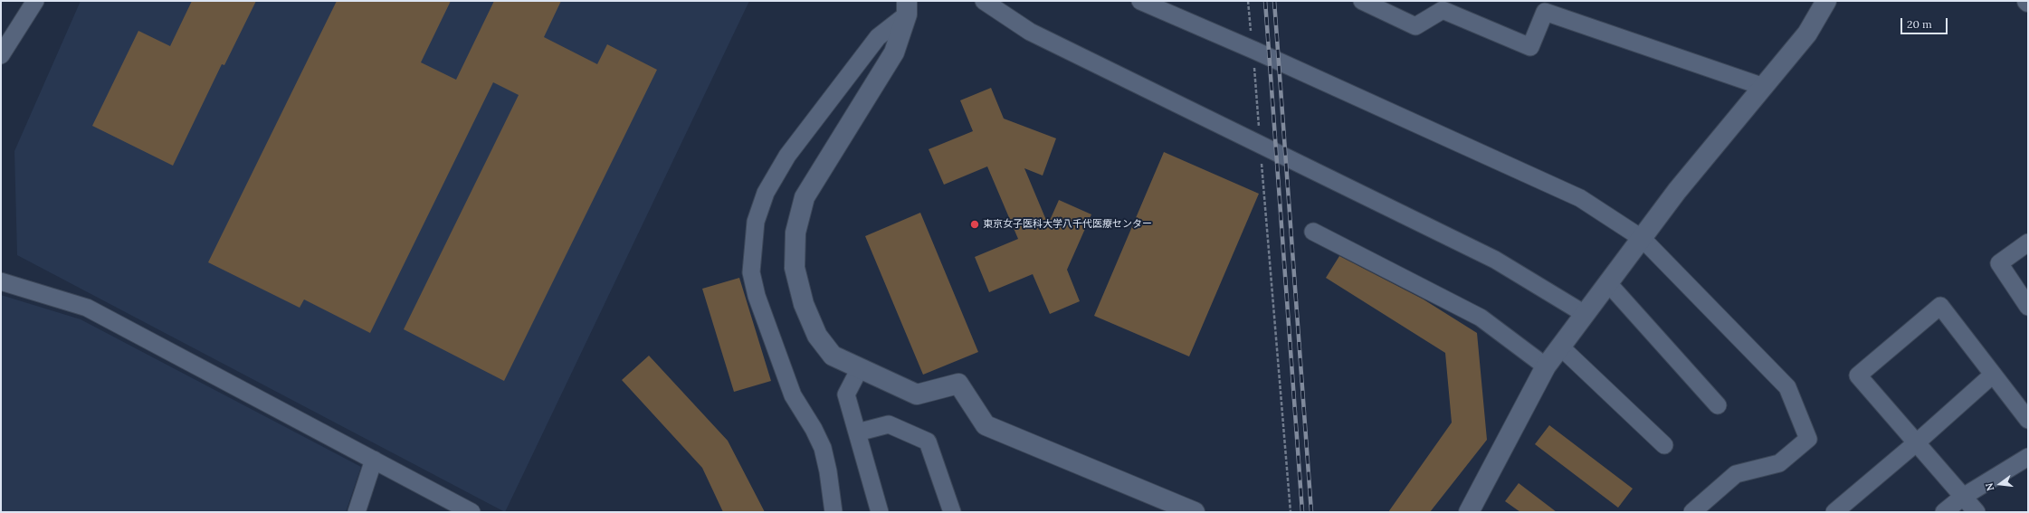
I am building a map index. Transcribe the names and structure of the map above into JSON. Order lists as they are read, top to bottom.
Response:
{
  "places": ["東京女子医科大学八千代医療センター"],
  "scale_bar": "20 m",
  "north": "left"
}
